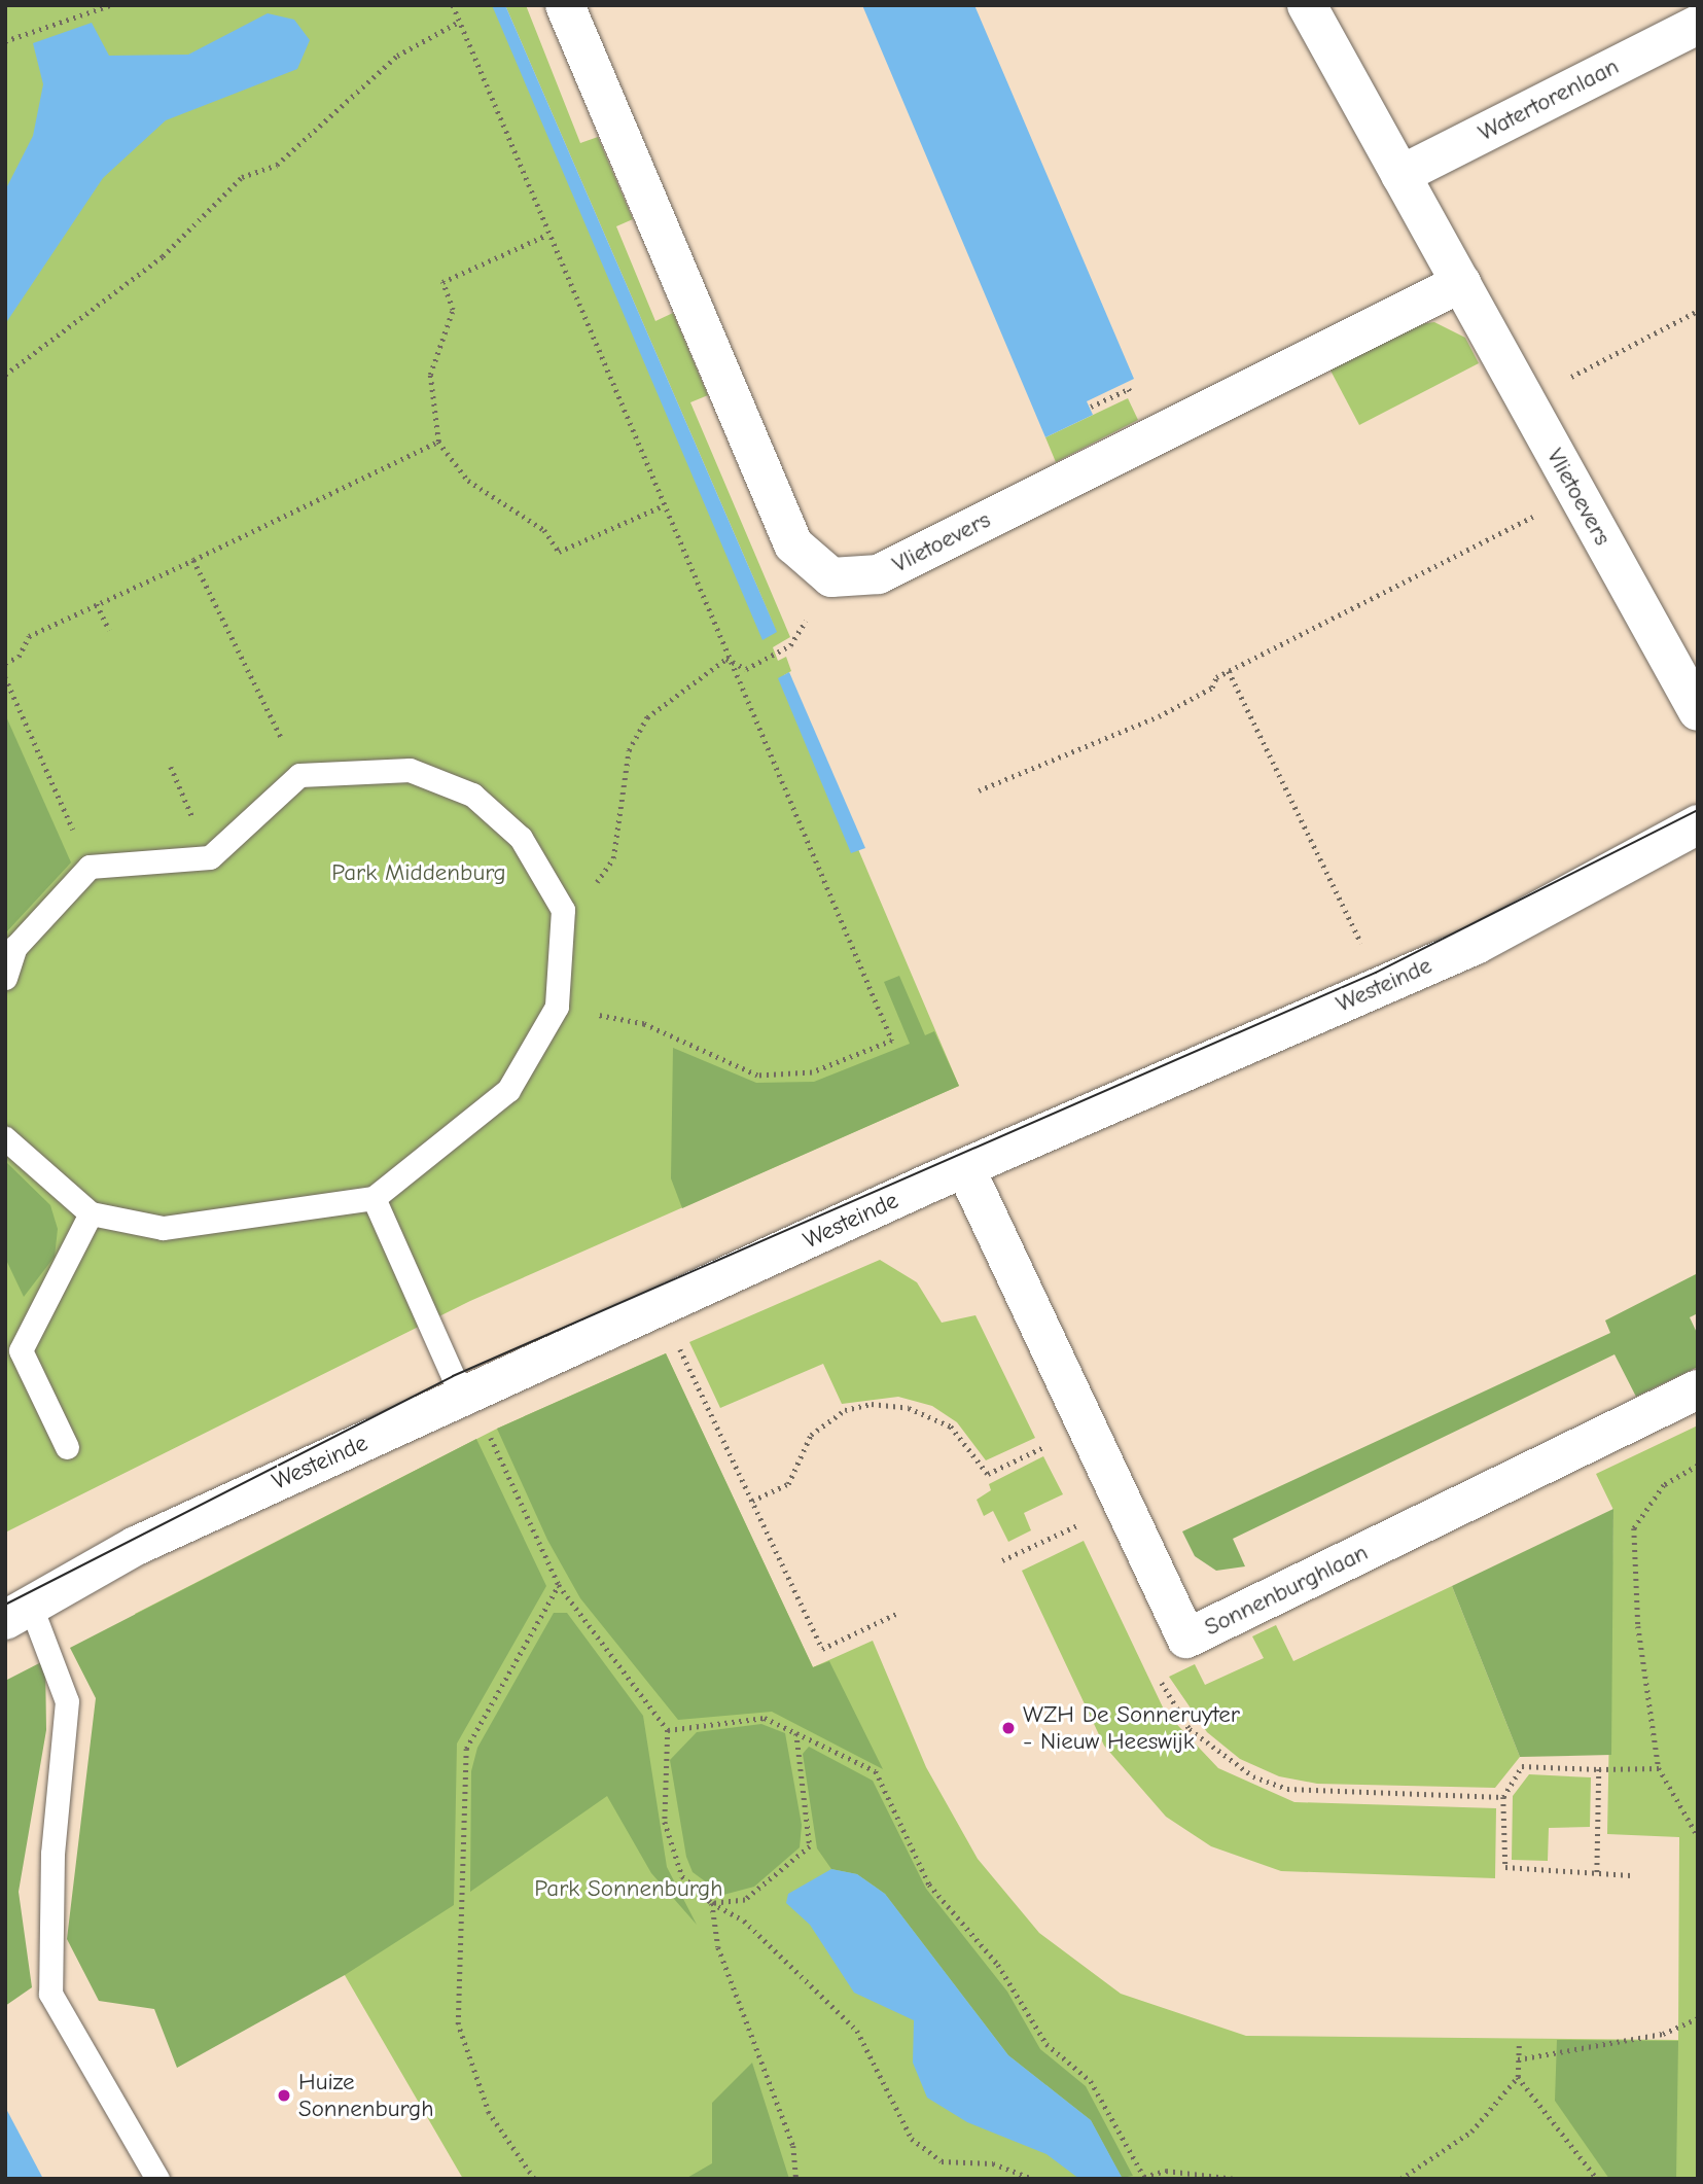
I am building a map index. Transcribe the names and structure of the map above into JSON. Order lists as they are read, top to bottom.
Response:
{
  "streets": {
    "street": [
      "Watertorenlaan",
      "Vlietoevers",
      "Westeinde",
      "Sonnenburghlaan"
    ]
  },
  "crossings": [
    ["Watertorenlaan", "Vlietoevers"],
    ["Westeinde", "Sonnenburghlaan"]
  ],
  "parks": ["Park Middenburg", "Park Sonnenburgh"],
  "places": ["WZH De Sonneruyter - Nieuw Heeswijk", "Huize Sonnenburgh"]
}
